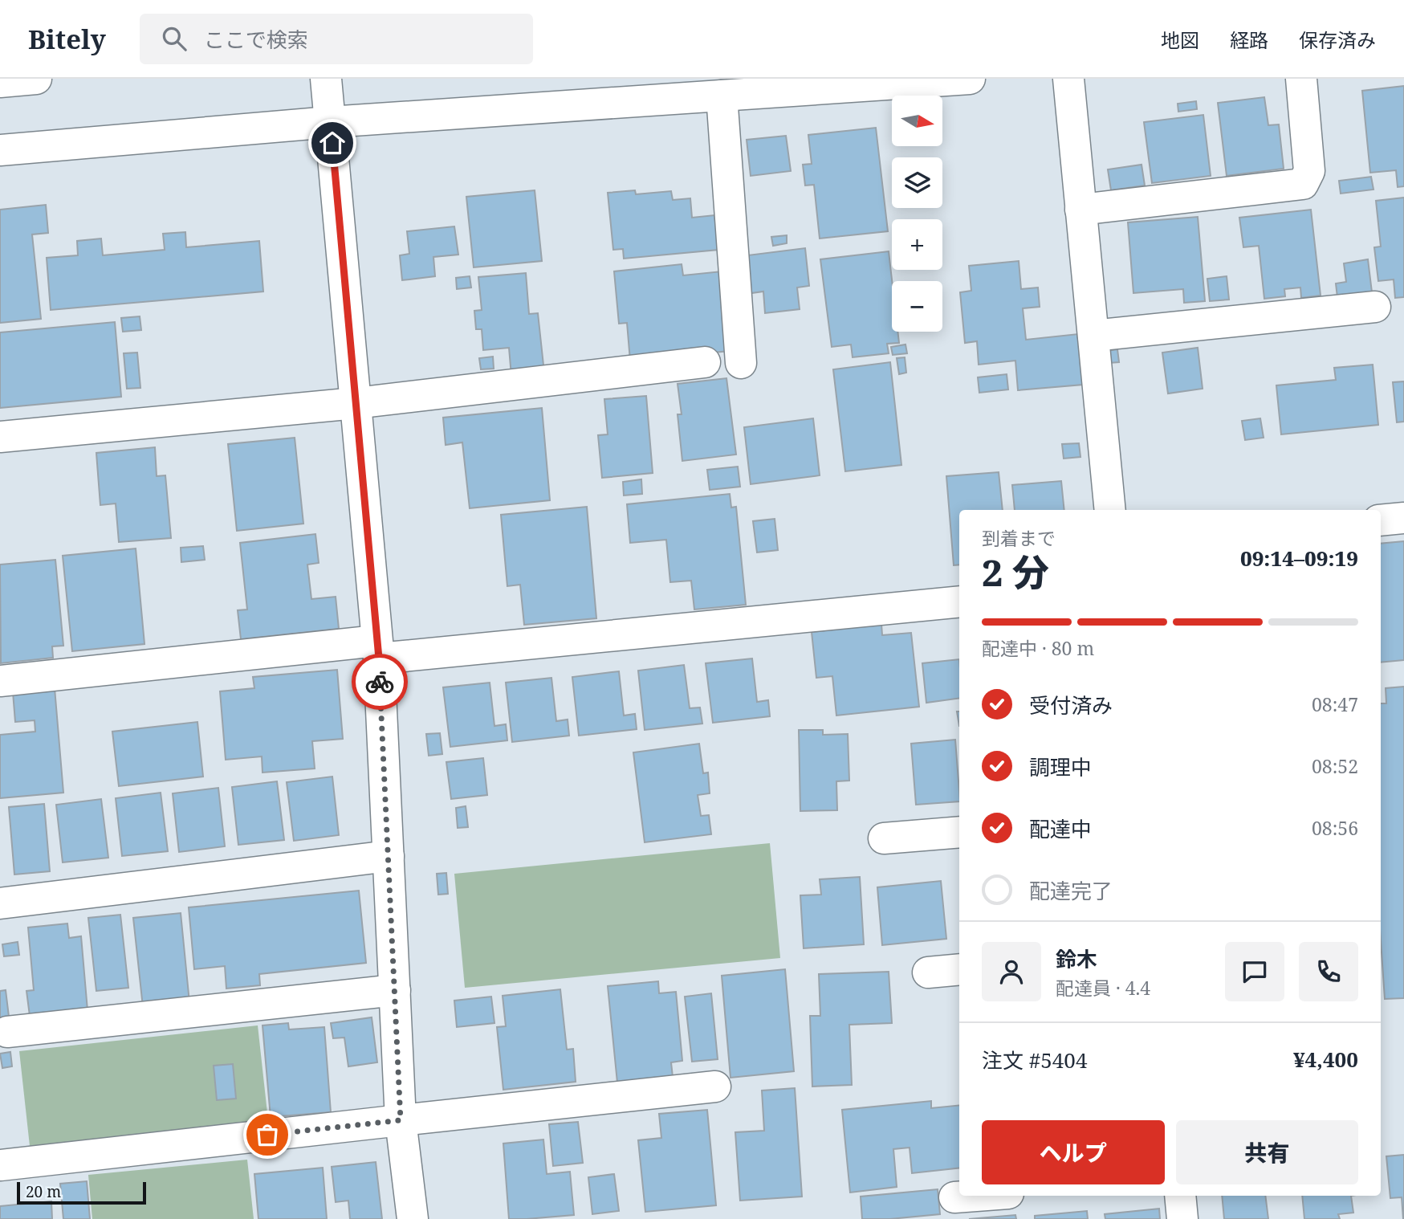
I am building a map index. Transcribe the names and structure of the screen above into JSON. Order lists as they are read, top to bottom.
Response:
{
  "scale_bar": "20 m",
  "north": "right",
  "page": {
    "header": "Bitely",
    "search": "ここで検索",
    "nav": ["地図", "経路", "保存済み"],
    "map_buttons": ["+", "−"],
    "heading": ["2 分", "到着まで", "09:14–09:19"],
    "panel": [
      "鈴木",
      "配達員 · 4.4",
      "注文 #5404",
      "¥4,400"
    ],
    "bar": "配達中 · 80 m",
    "list": [
      ["受付済み", "08:47"],
      ["調理中", "08:52"],
      ["配達中", "08:56"],
      "配達完了"
    ],
    "buttons": ["ヘルプ", "共有"],
    "scale": "20 m"
  }
}
